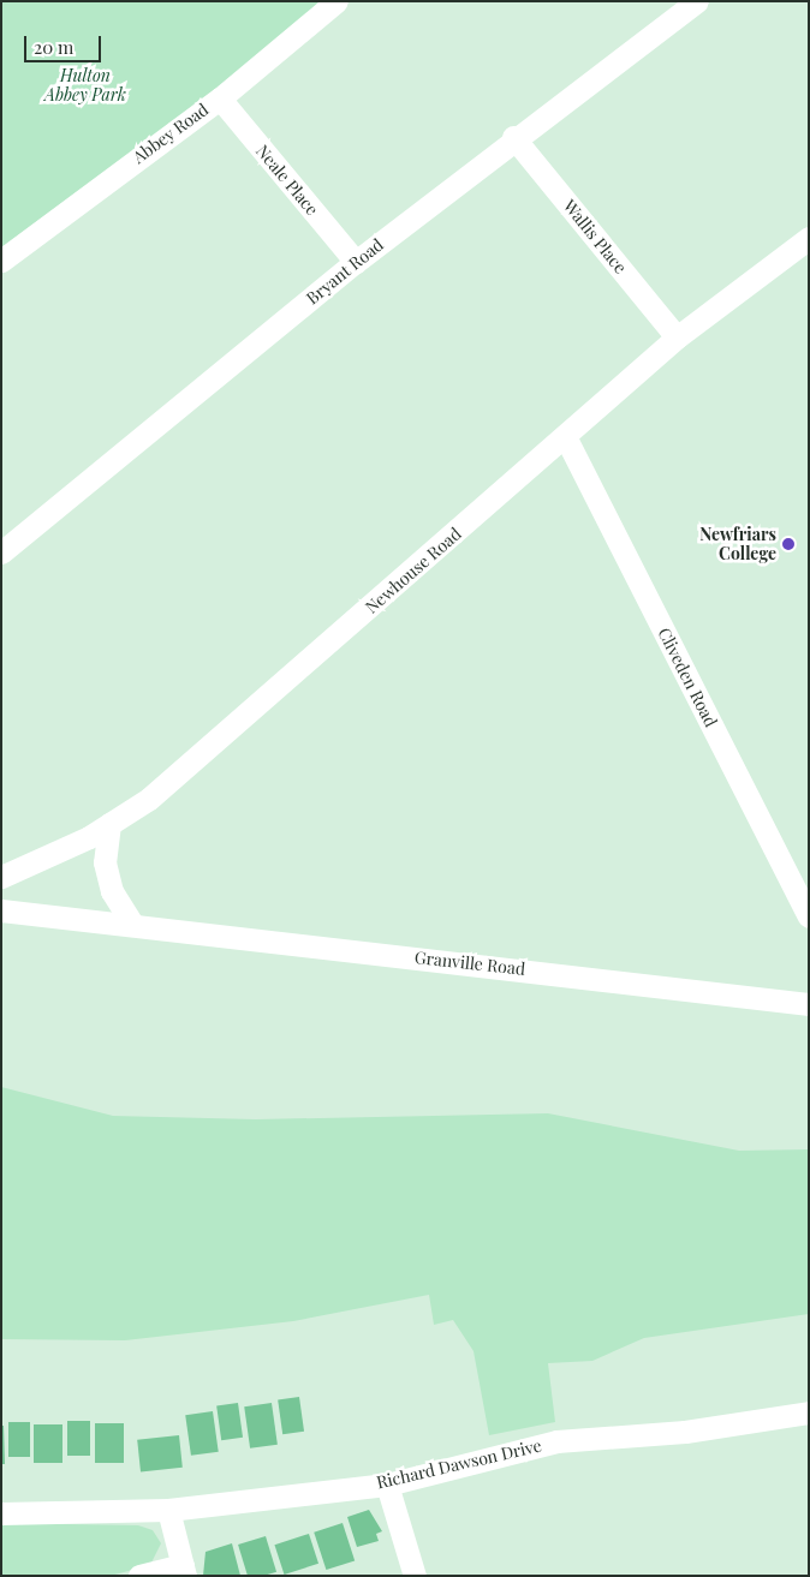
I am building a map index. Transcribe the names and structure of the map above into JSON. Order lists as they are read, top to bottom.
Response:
{
  "streets": {
    "street": [
      "Abbey Road",
      "Neale Place",
      "Wallis Place",
      "Bryant Road",
      "Newhouse Road",
      "Cliveden Road",
      "Granville Road",
      "Richard Dawson Drive"
    ]
  },
  "crossings": [
    ["Abbey Road", "Neale Place"],
    ["Neale Place", "Bryant Road"],
    ["Wallis Place", "Bryant Road"],
    ["Wallis Place", "Newhouse Road"],
    ["Newhouse Road", "Cliveden Road"]
  ],
  "parks": ["Hulton Abbey Park"],
  "places": ["Newfriars College"],
  "scale_bar": "20 m"
}
